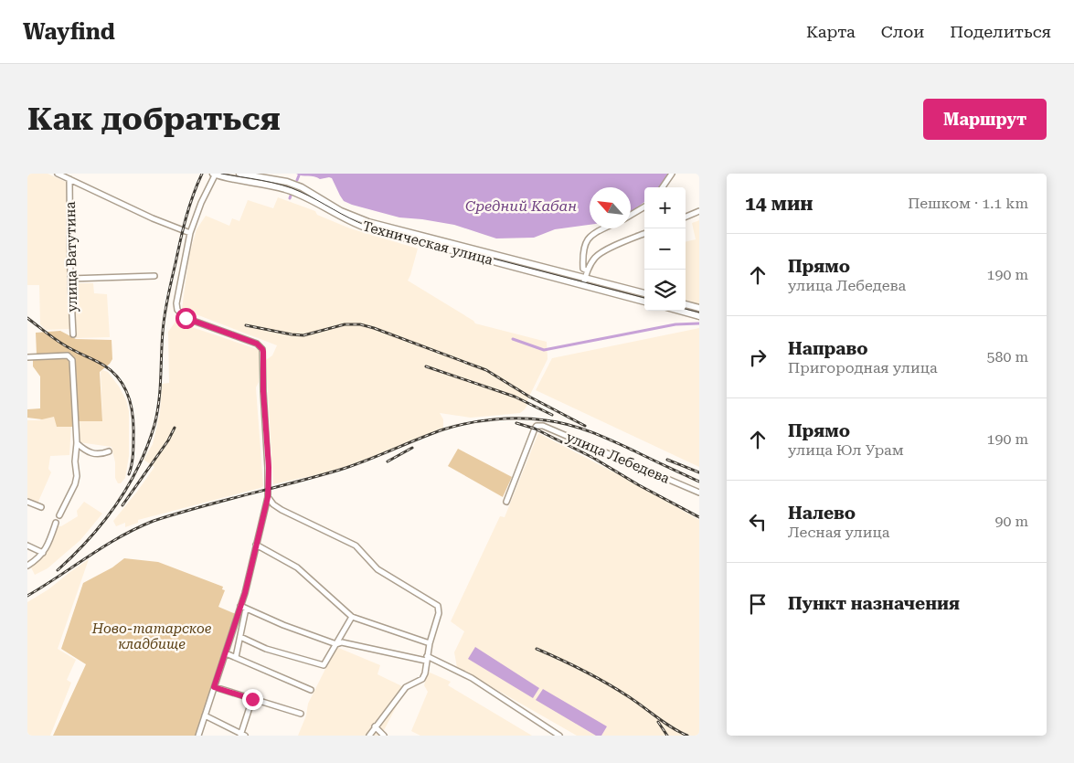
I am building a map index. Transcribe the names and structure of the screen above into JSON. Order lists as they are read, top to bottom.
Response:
{
  "streets": {
    "main road": ["Техническая улица"],
    "street": ["улица Ватутина", "улица Лебедева"]
  },
  "water": ["Средний Кабан"],
  "parks": ["Ново-татарское кладбище"],
  "north": "top left",
  "page": {
    "header": "Wayfind",
    "nav": ["Карта", "Слои", "Поделиться"],
    "buttons": "Маршрут",
    "title": "Как добраться",
    "heading": ["14 мин", "Пешком · 1.1 km"],
    "map_buttons": ["+", "−"],
    "list": [
      ["Прямо", "улица Лебедева", "190 m"],
      ["Направо", "Пригородная улица", "580 m"],
      ["Прямо", "улица Юл Урам", "190 m"],
      ["Налево", "Лесная улица", "90 m"],
      "Пункт назначения"
    ]
  }
}
